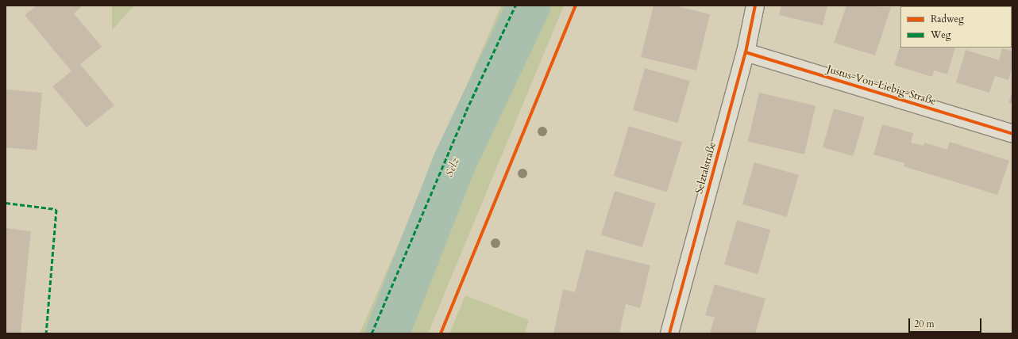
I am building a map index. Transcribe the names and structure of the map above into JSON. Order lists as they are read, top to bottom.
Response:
{
  "streets": {
    "street": ["Justus-Von-Liebig-Straße", "Selztalstraße"]
  },
  "crossings": [
    ["Justus-Von-Liebig-Straße", "Selztalstraße"]
  ],
  "water": ["Selz"],
  "legend": ["Radweg", "Weg"],
  "scale_bar": "20 m"
}
